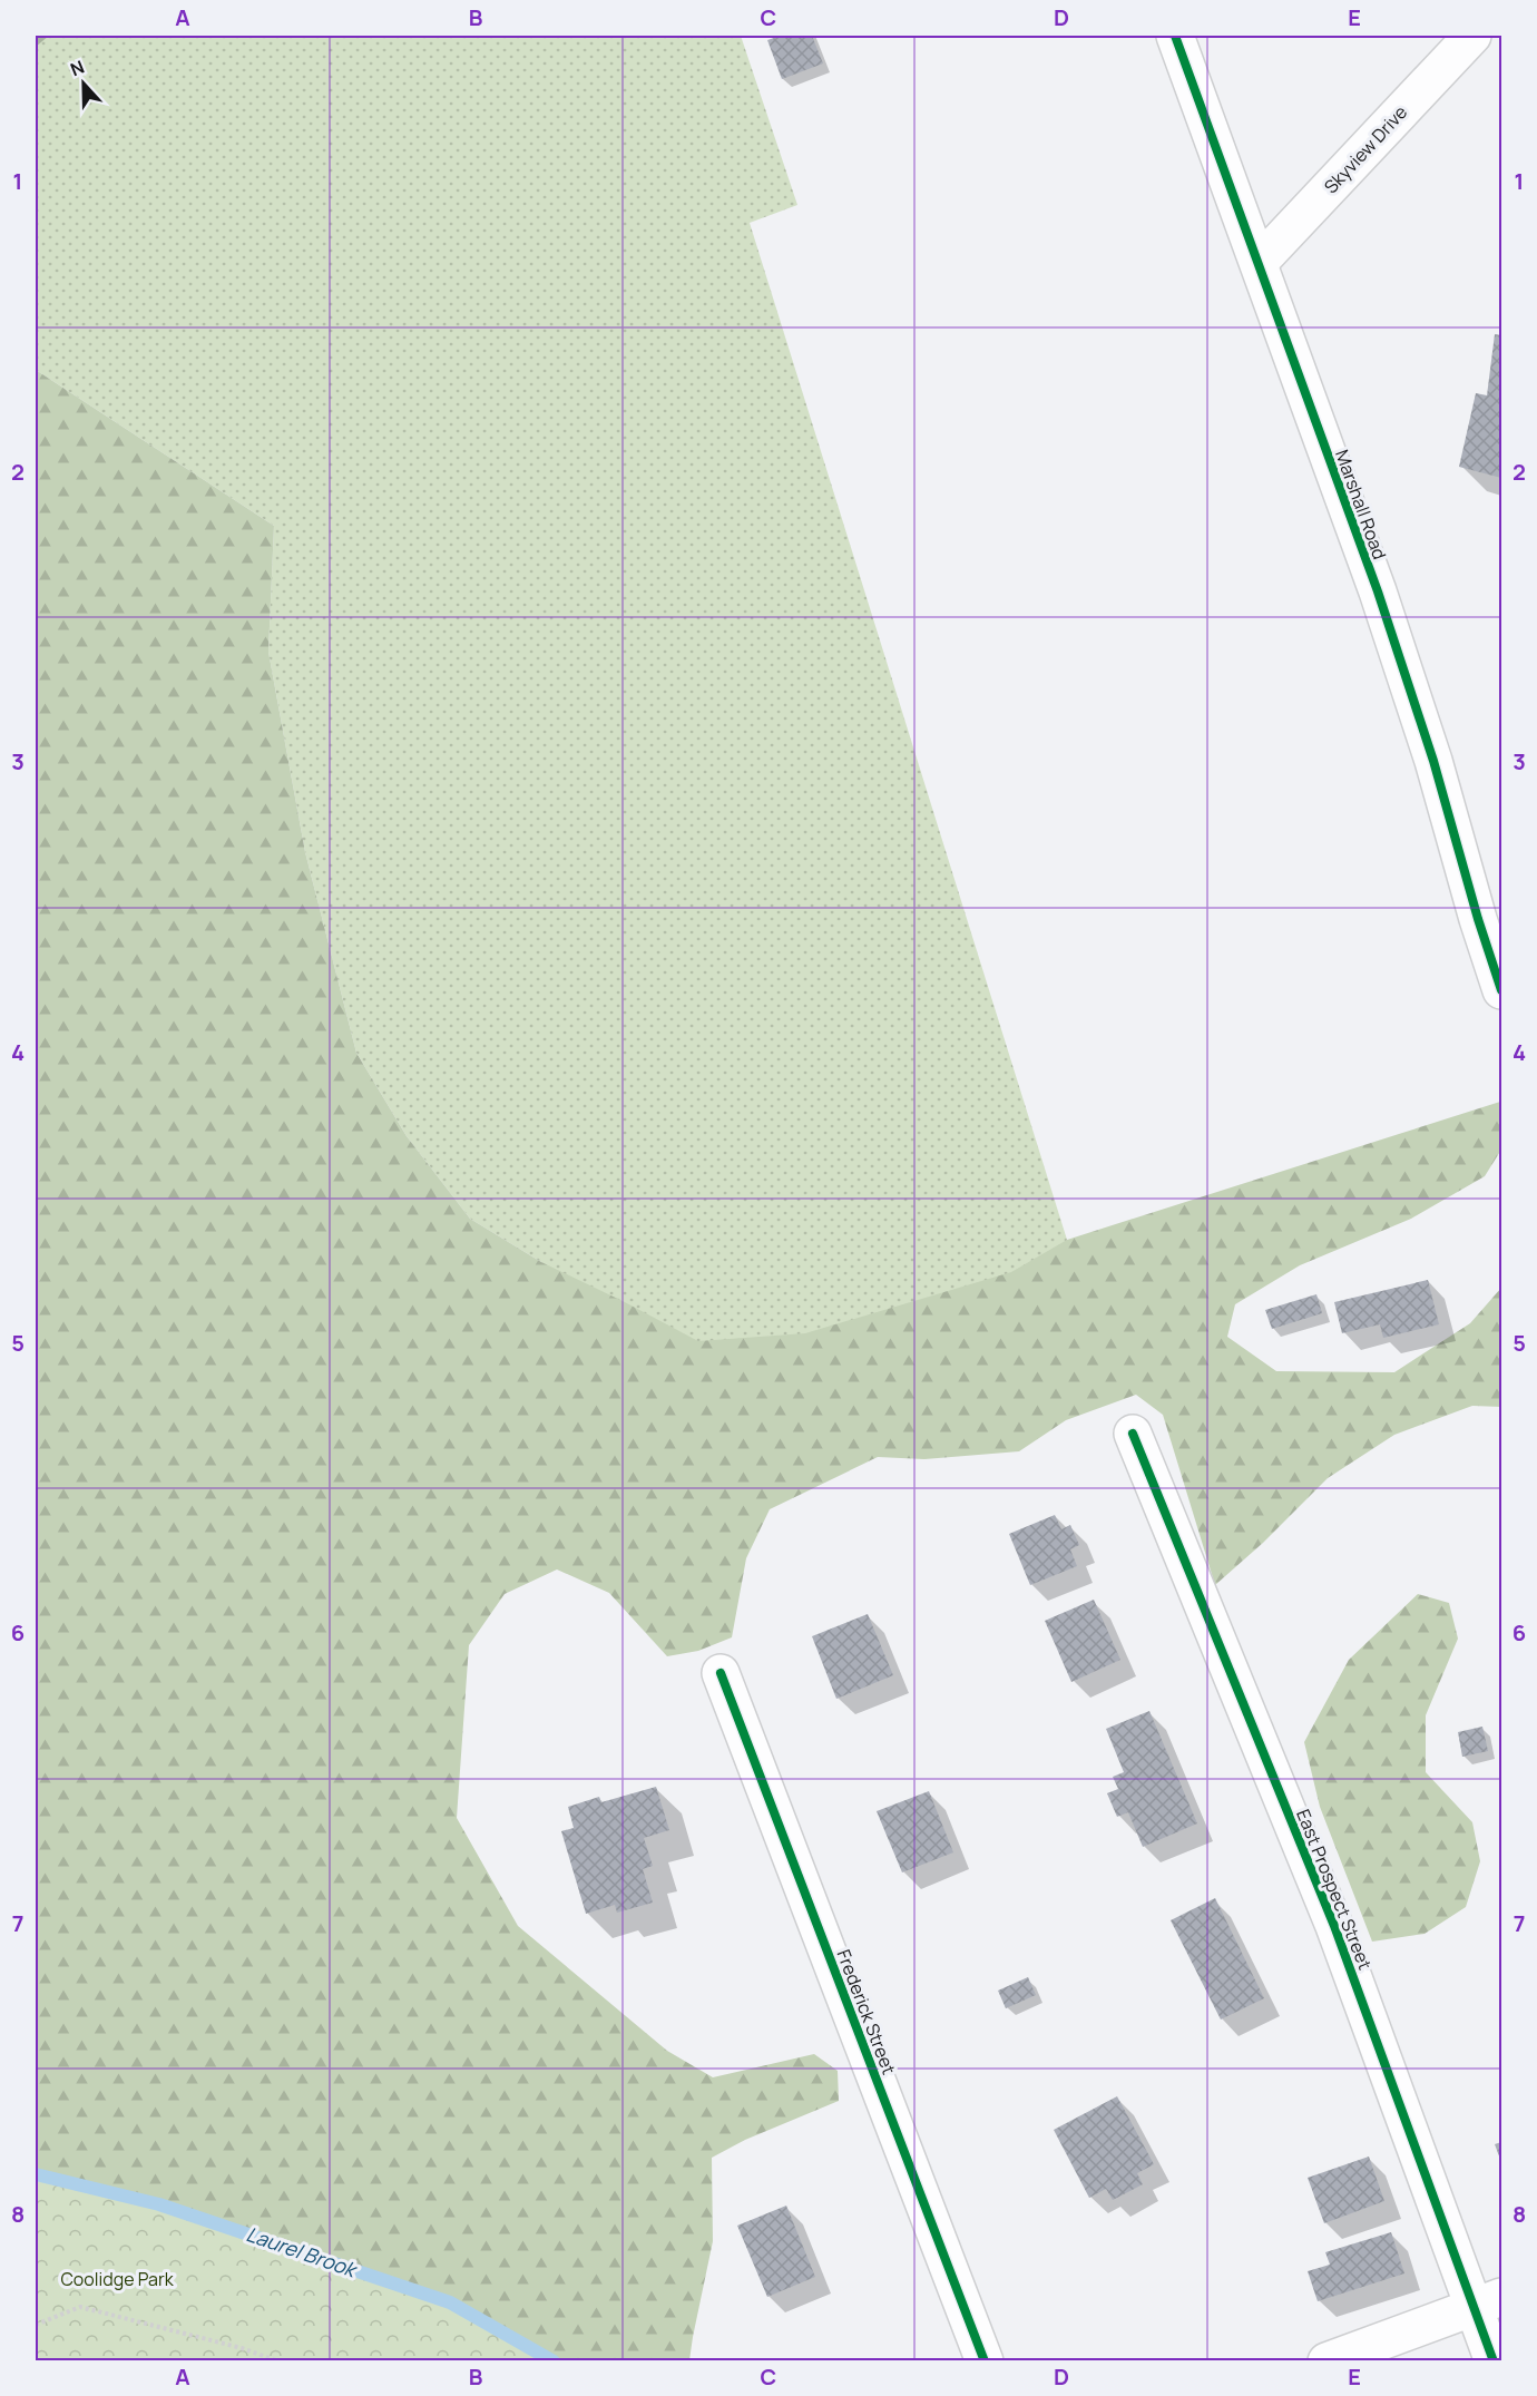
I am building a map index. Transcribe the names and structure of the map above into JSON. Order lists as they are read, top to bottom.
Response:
{
  "streets": {
    "street": [
      "Skyview Drive",
      "Marshall Road",
      "East Prospect Street",
      "Frederick Street"
    ]
  },
  "crossings": [
    ["Skyview Drive", "Marshall Road"]
  ],
  "water": ["Laurel Brook"],
  "parks": ["Coolidge Park"],
  "north": "top",
  "grid": {
    "columns": [
      "A",
      "B",
      "C",
      "D",
      "E"
    ],
    "rows": [
      "1",
      "2",
      "3",
      "4",
      "5",
      "6",
      "7",
      "8"
    ]
  }
}
